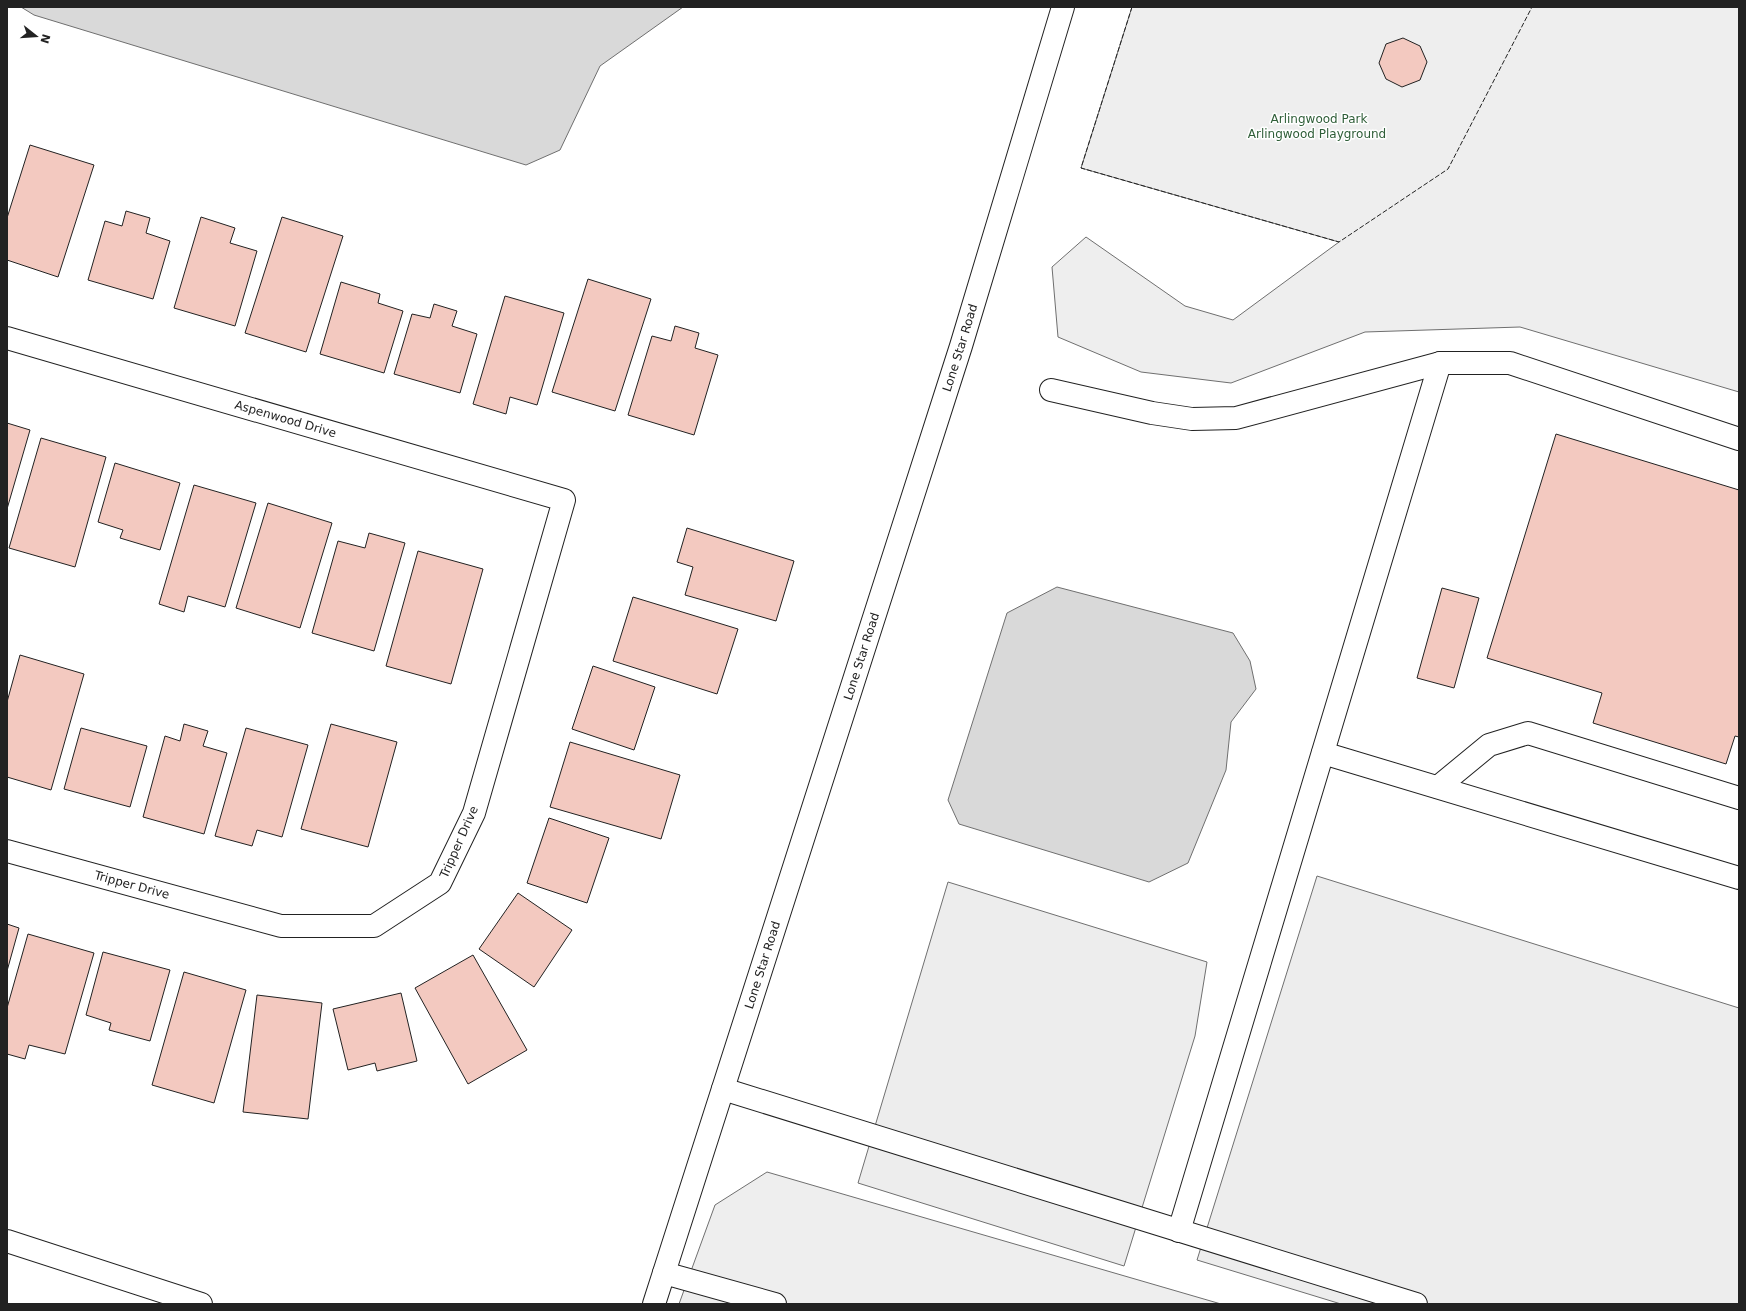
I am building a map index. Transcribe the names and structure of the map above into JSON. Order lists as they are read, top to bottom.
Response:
{
  "streets": {
    "street": ["Lone Star Road", "Aspenwood Drive", "Tripper Drive"]
  },
  "crossings": [
    ["Aspenwood Drive", "Tripper Drive"]
  ],
  "parks": ["Arlingwood Park", "Arlingwood Playground"],
  "north": "right"
}
